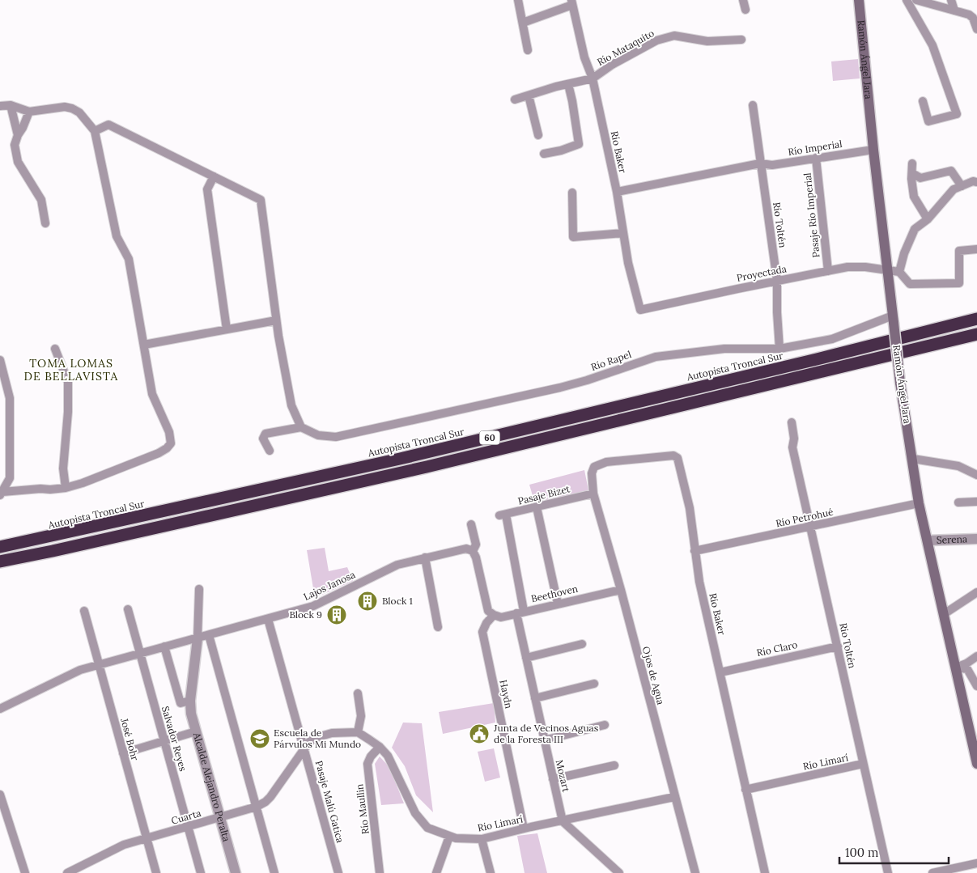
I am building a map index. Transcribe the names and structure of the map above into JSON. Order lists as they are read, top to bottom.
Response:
{
  "streets": {
    "highway": ["Autopista Troncal Sur", "60"],
    "main road": ["Ramón Ángel Jara"],
    "street": [
      "Río Mataquito",
      "Río Imperial",
      "Río Baker",
      "Pasaje Río Imperial",
      "Río Toltén",
      "Proyectada",
      "Río Rapel",
      "Pasaje Bizet",
      "Río Petrohué",
      "Serena",
      "Lajos Janosa",
      "Beethoven",
      "Río Claro",
      "Ojos de Agua",
      "Haydn",
      "Salvador Reyes",
      "José Bohr",
      "Río Limarí",
      "Mozart",
      "Alcalde Alejandro Peralta",
      "Pasaje Malú Gatica",
      "Río Maullin",
      "Cuarta"
    ]
  },
  "crossings": [
    ["Río Mataquito", "Río Baker"],
    ["Ramón Ángel Jara", "Río Imperial"],
    ["Ramón Ángel Jara", "Proyectada"],
    ["Ramón Ángel Jara", "Río Rapel"],
    ["Ramón Ángel Jara", "Río Petrohué"],
    ["Ramón Ángel Jara", "Serena"],
    ["Río Imperial", "Pasaje Río Imperial"],
    ["Río Imperial", "Río Toltén"],
    ["Río Baker", "Proyectada"],
    ["Río Baker", "Río Petrohué"],
    ["Río Baker", "Río Claro"],
    ["Río Baker", "Ojos de Agua"],
    ["Río Baker", "Río Limarí"],
    ["Pasaje Río Imperial", "Proyectada"],
    ["Río Toltén", "Proyectada"],
    ["Río Toltén", "Río Rapel"],
    ["Río Toltén", "Río Petrohué"],
    ["Río Toltén", "Río Claro"],
    ["Río Toltén", "Río Limarí"],
    ["Pasaje Bizet", "Ojos de Agua"],
    ["Pasaje Bizet", "Mozart"],
    ["Lajos Janosa", "Salvador Reyes"],
    ["Lajos Janosa", "José Bohr"],
    ["Lajos Janosa", "Alcalde Alejandro Peralta"],
    ["Lajos Janosa", "Pasaje Malú Gatica"],
    ["Beethoven", "Ojos de Agua"],
    ["Beethoven", "Haydn"],
    ["Beethoven", "Mozart"],
    ["Ojos de Agua", "Río Limarí"],
    ["Haydn", "Río Limarí"],
    ["Salvador Reyes", "Cuarta"],
    ["José Bohr", "Cuarta"],
    ["Río Limarí", "Mozart"],
    ["Río Limarí", "Río Maullin"],
    ["Río Limarí", "Cuarta"],
    ["Alcalde Alejandro Peralta", "Cuarta"],
    ["Pasaje Malú Gatica", "Cuarta"]
  ],
  "districts": ["TOMA LOMAS DE BELLAVISTA"],
  "places": {
    "building": ["Block 1", "Block 9"],
    "public building": ["Junta de Vecinos Aguas de la Foresta III"],
    "school or university": ["Escuela de Párvulos Mi Mundo"]
  },
  "scale_bar": "100 m"
}
